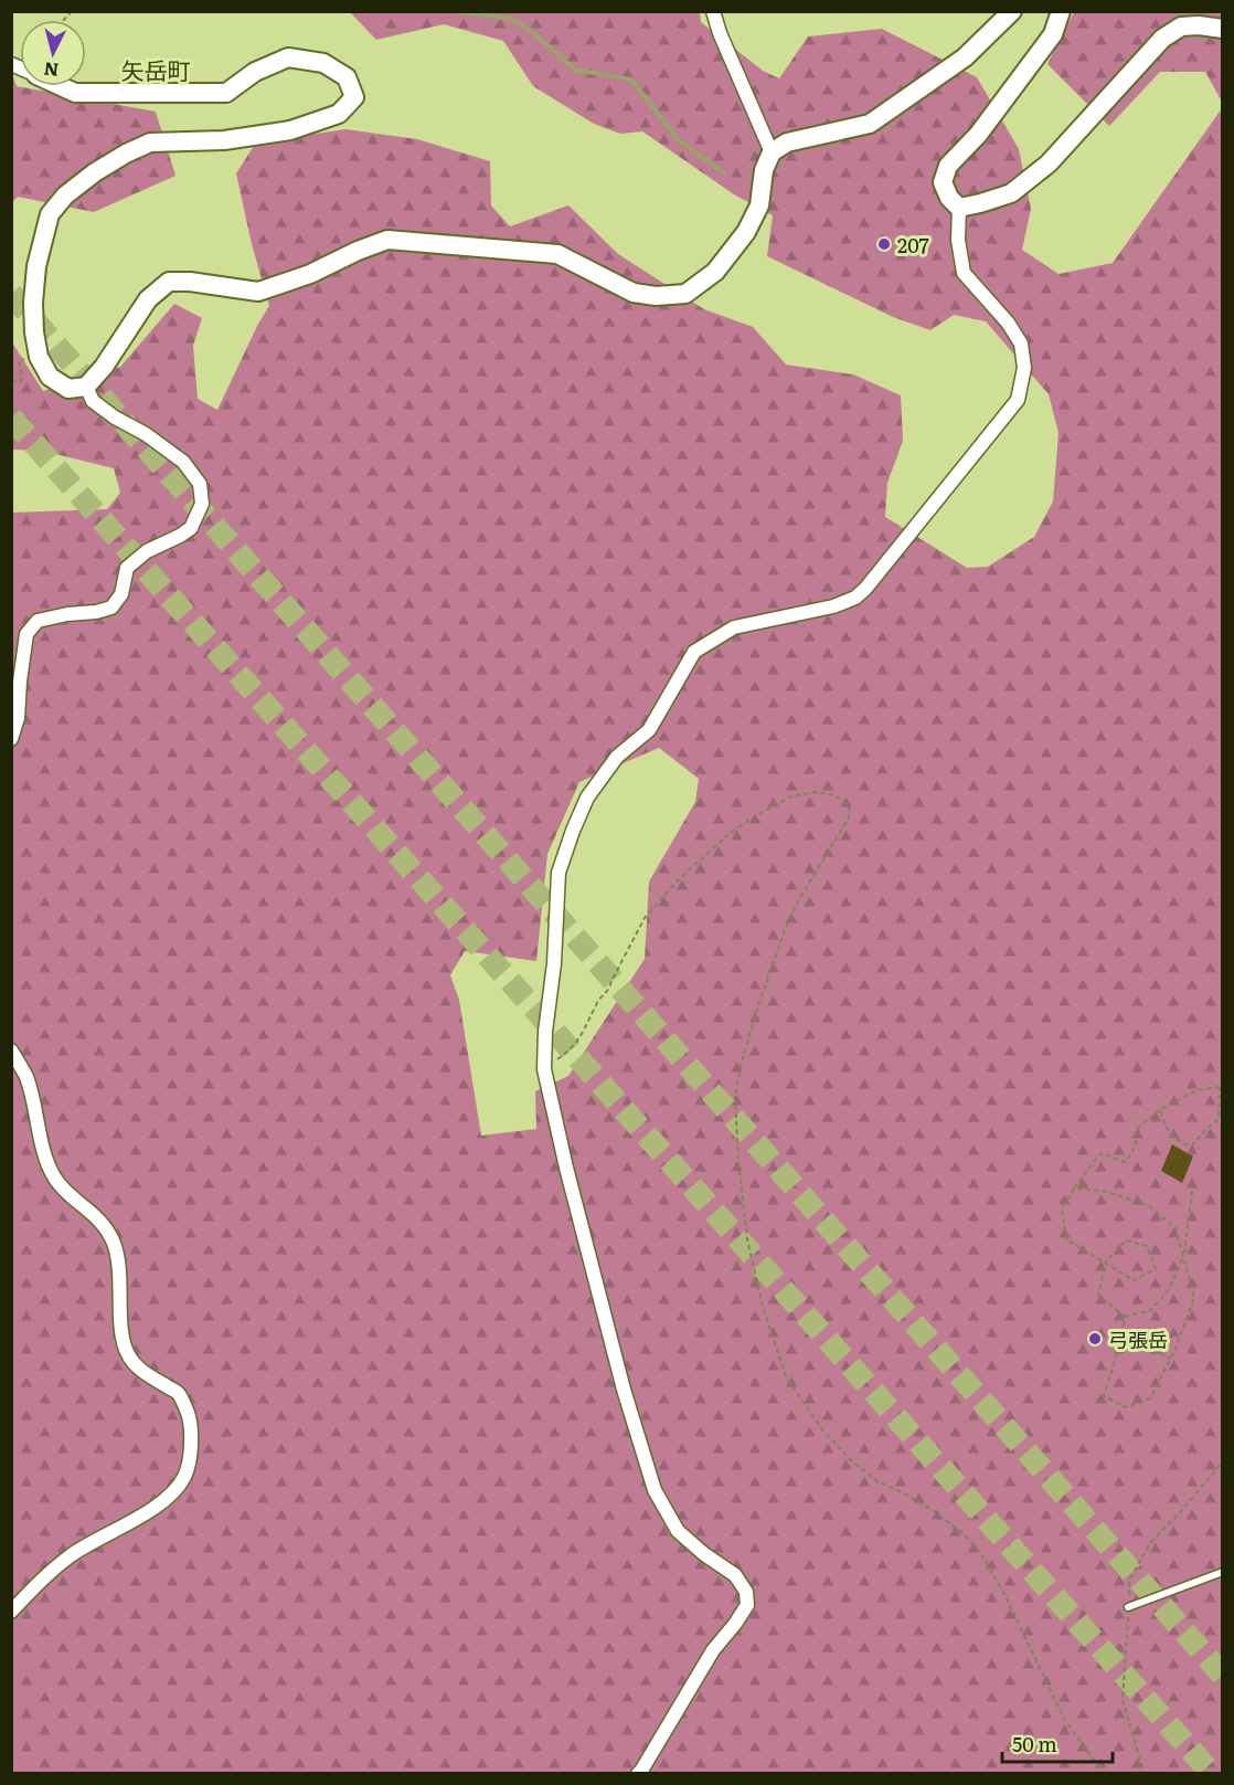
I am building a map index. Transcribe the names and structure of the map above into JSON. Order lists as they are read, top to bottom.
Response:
{
  "districts": ["矢岳町"],
  "places": ["207", "弓張岳"],
  "scale_bar": "50 m",
  "north": "bottom"
}
